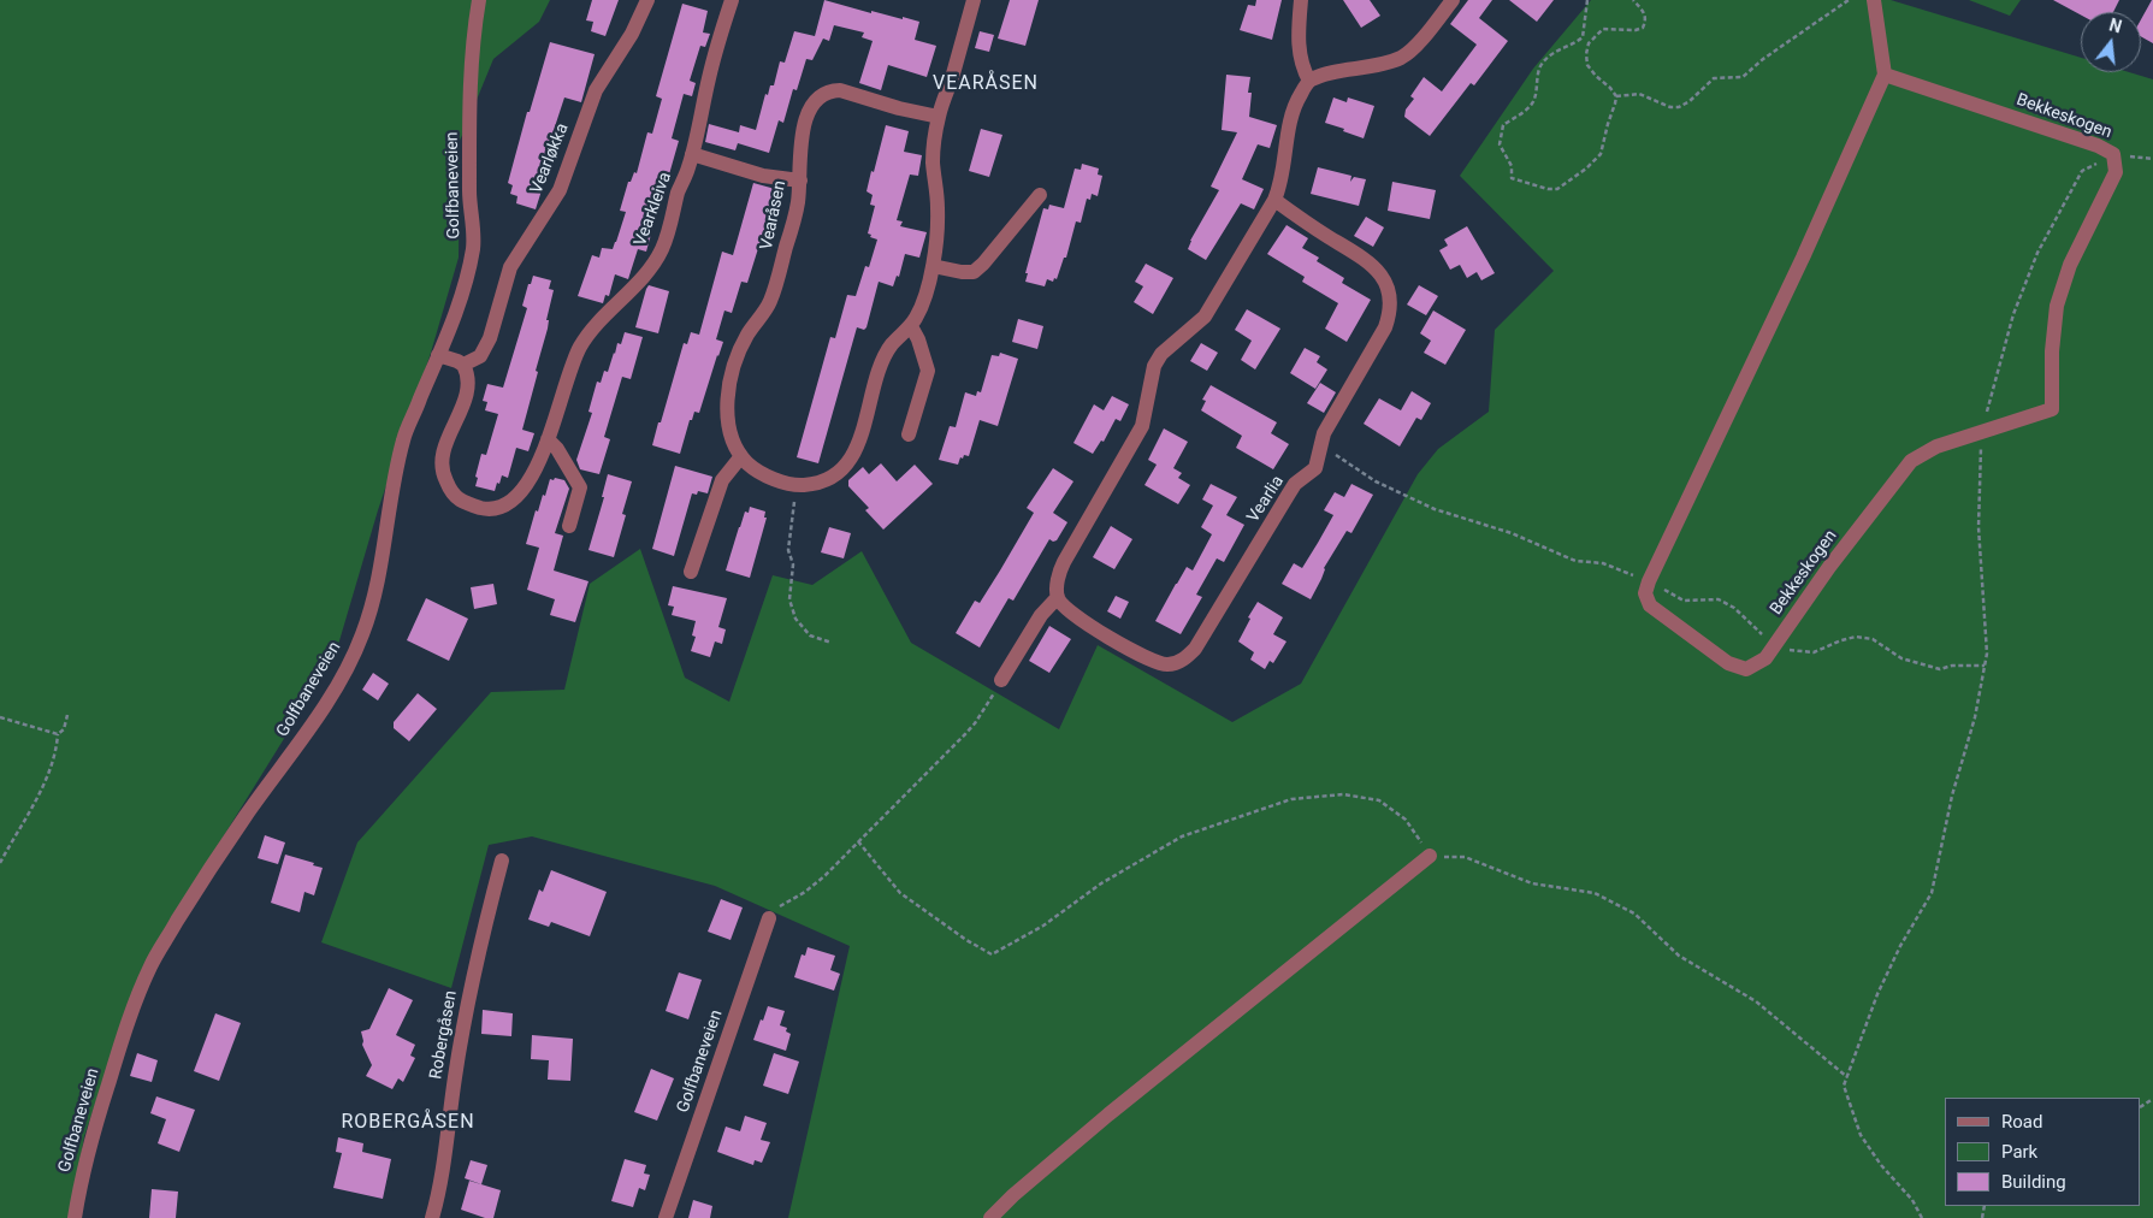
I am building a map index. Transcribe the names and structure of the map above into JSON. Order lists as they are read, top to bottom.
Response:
{
  "streets": {
    "street": [
      "Bekkeskogen",
      "Vearløkka",
      "Golfbaneveien",
      "Vearkleiva",
      "Vearåsen",
      "Vearlia",
      "Robergåsen"
    ]
  },
  "crossings": [
    ["Vearløkka", "Vearkleiva"]
  ],
  "districts": ["VEARÅSEN", "ROBERGÅSEN"],
  "legend": ["Road", "Park", "Building"],
  "north": "top"
}
